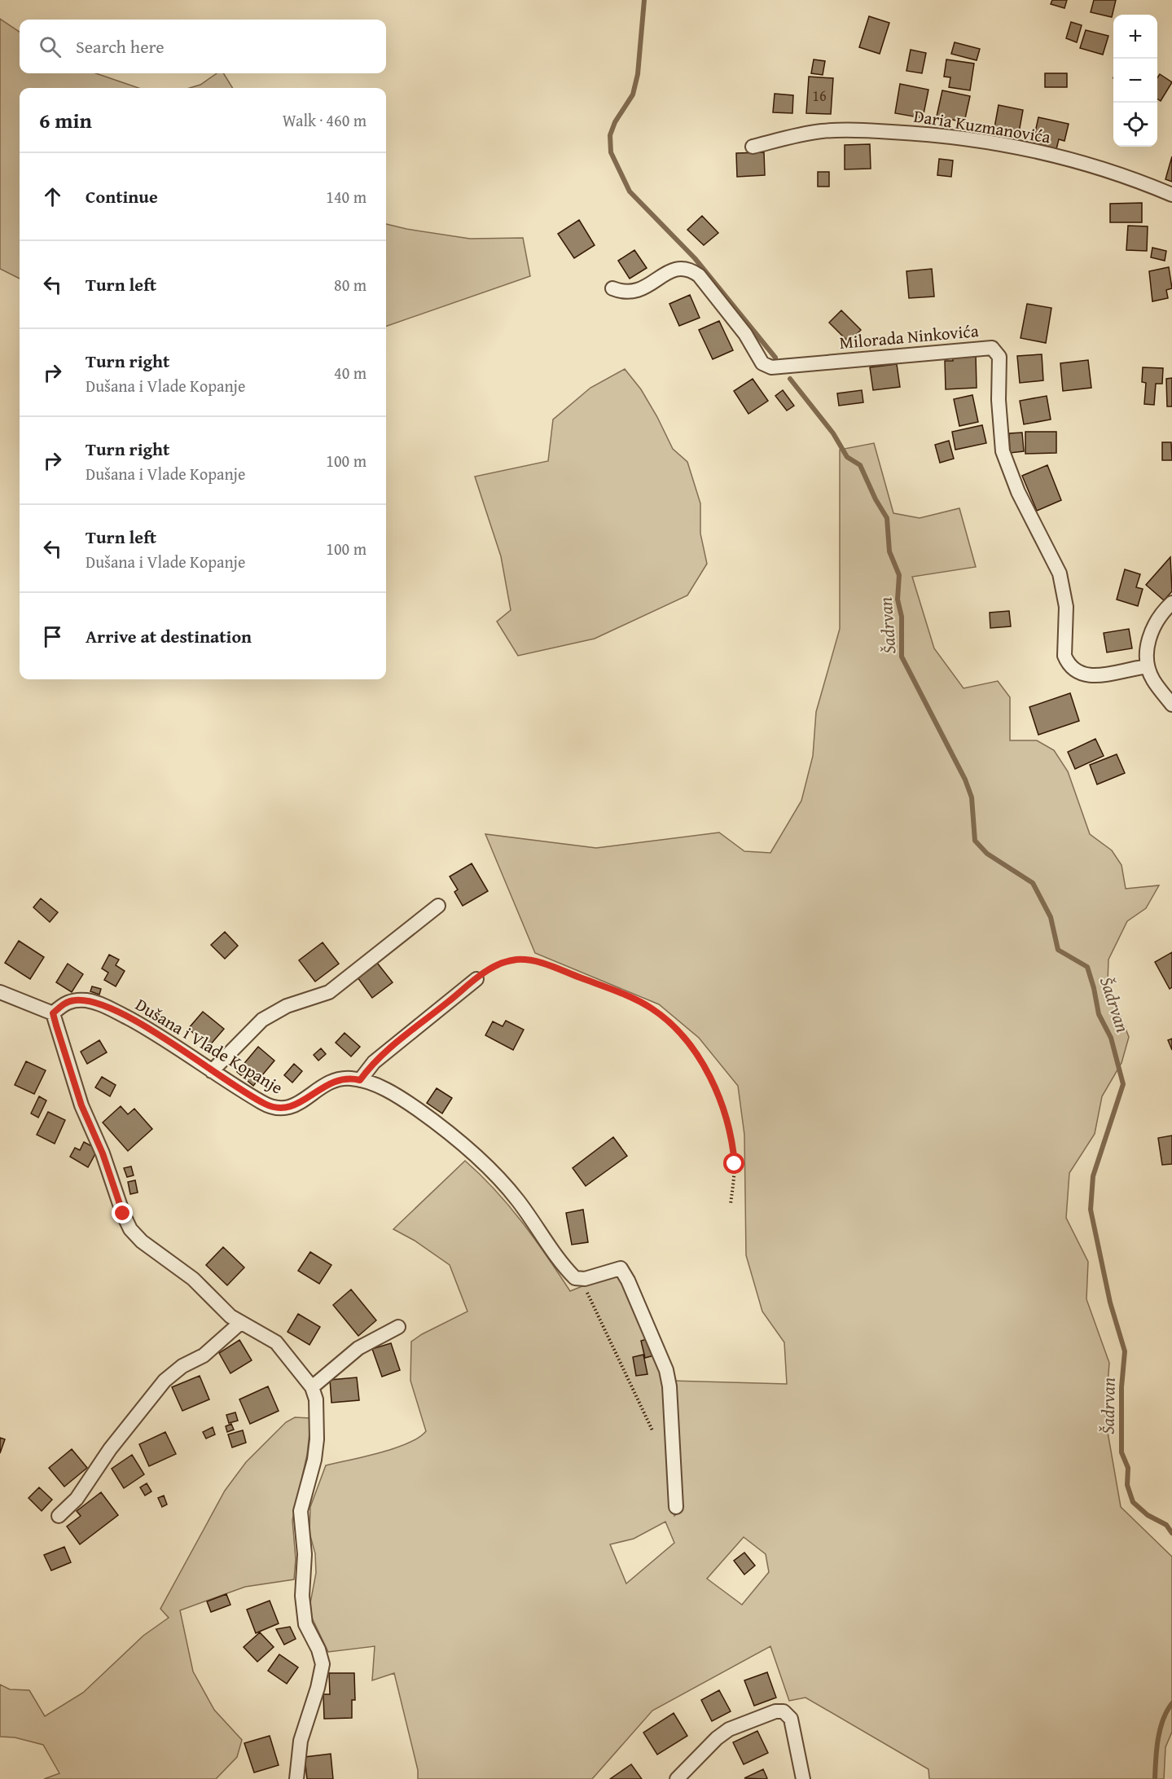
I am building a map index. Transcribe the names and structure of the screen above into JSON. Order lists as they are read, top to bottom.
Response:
{
  "streets": {
    "street": ["Daria Kuzmanovića", "Milorada Ninkovića", "Dušana i Vlade Kopanje"]
  },
  "water": ["Šadrvan"],
  "house_numbers": ["16"],
  "page": {
    "map_buttons": ["+", "−"],
    "search": "Search here",
    "heading": ["6 min", "Walk · 460 m"],
    "list": [
      ["Continue", "140 m"],
      ["Turn left", "80 m"],
      ["Turn right", "Dušana i Vlade Kopanje", "40 m"],
      ["Turn right", "Dušana i Vlade Kopanje", "100 m"],
      ["Turn left", "Dušana i Vlade Kopanje", "100 m"],
      "Arrive at destination"
    ]
  }
}
